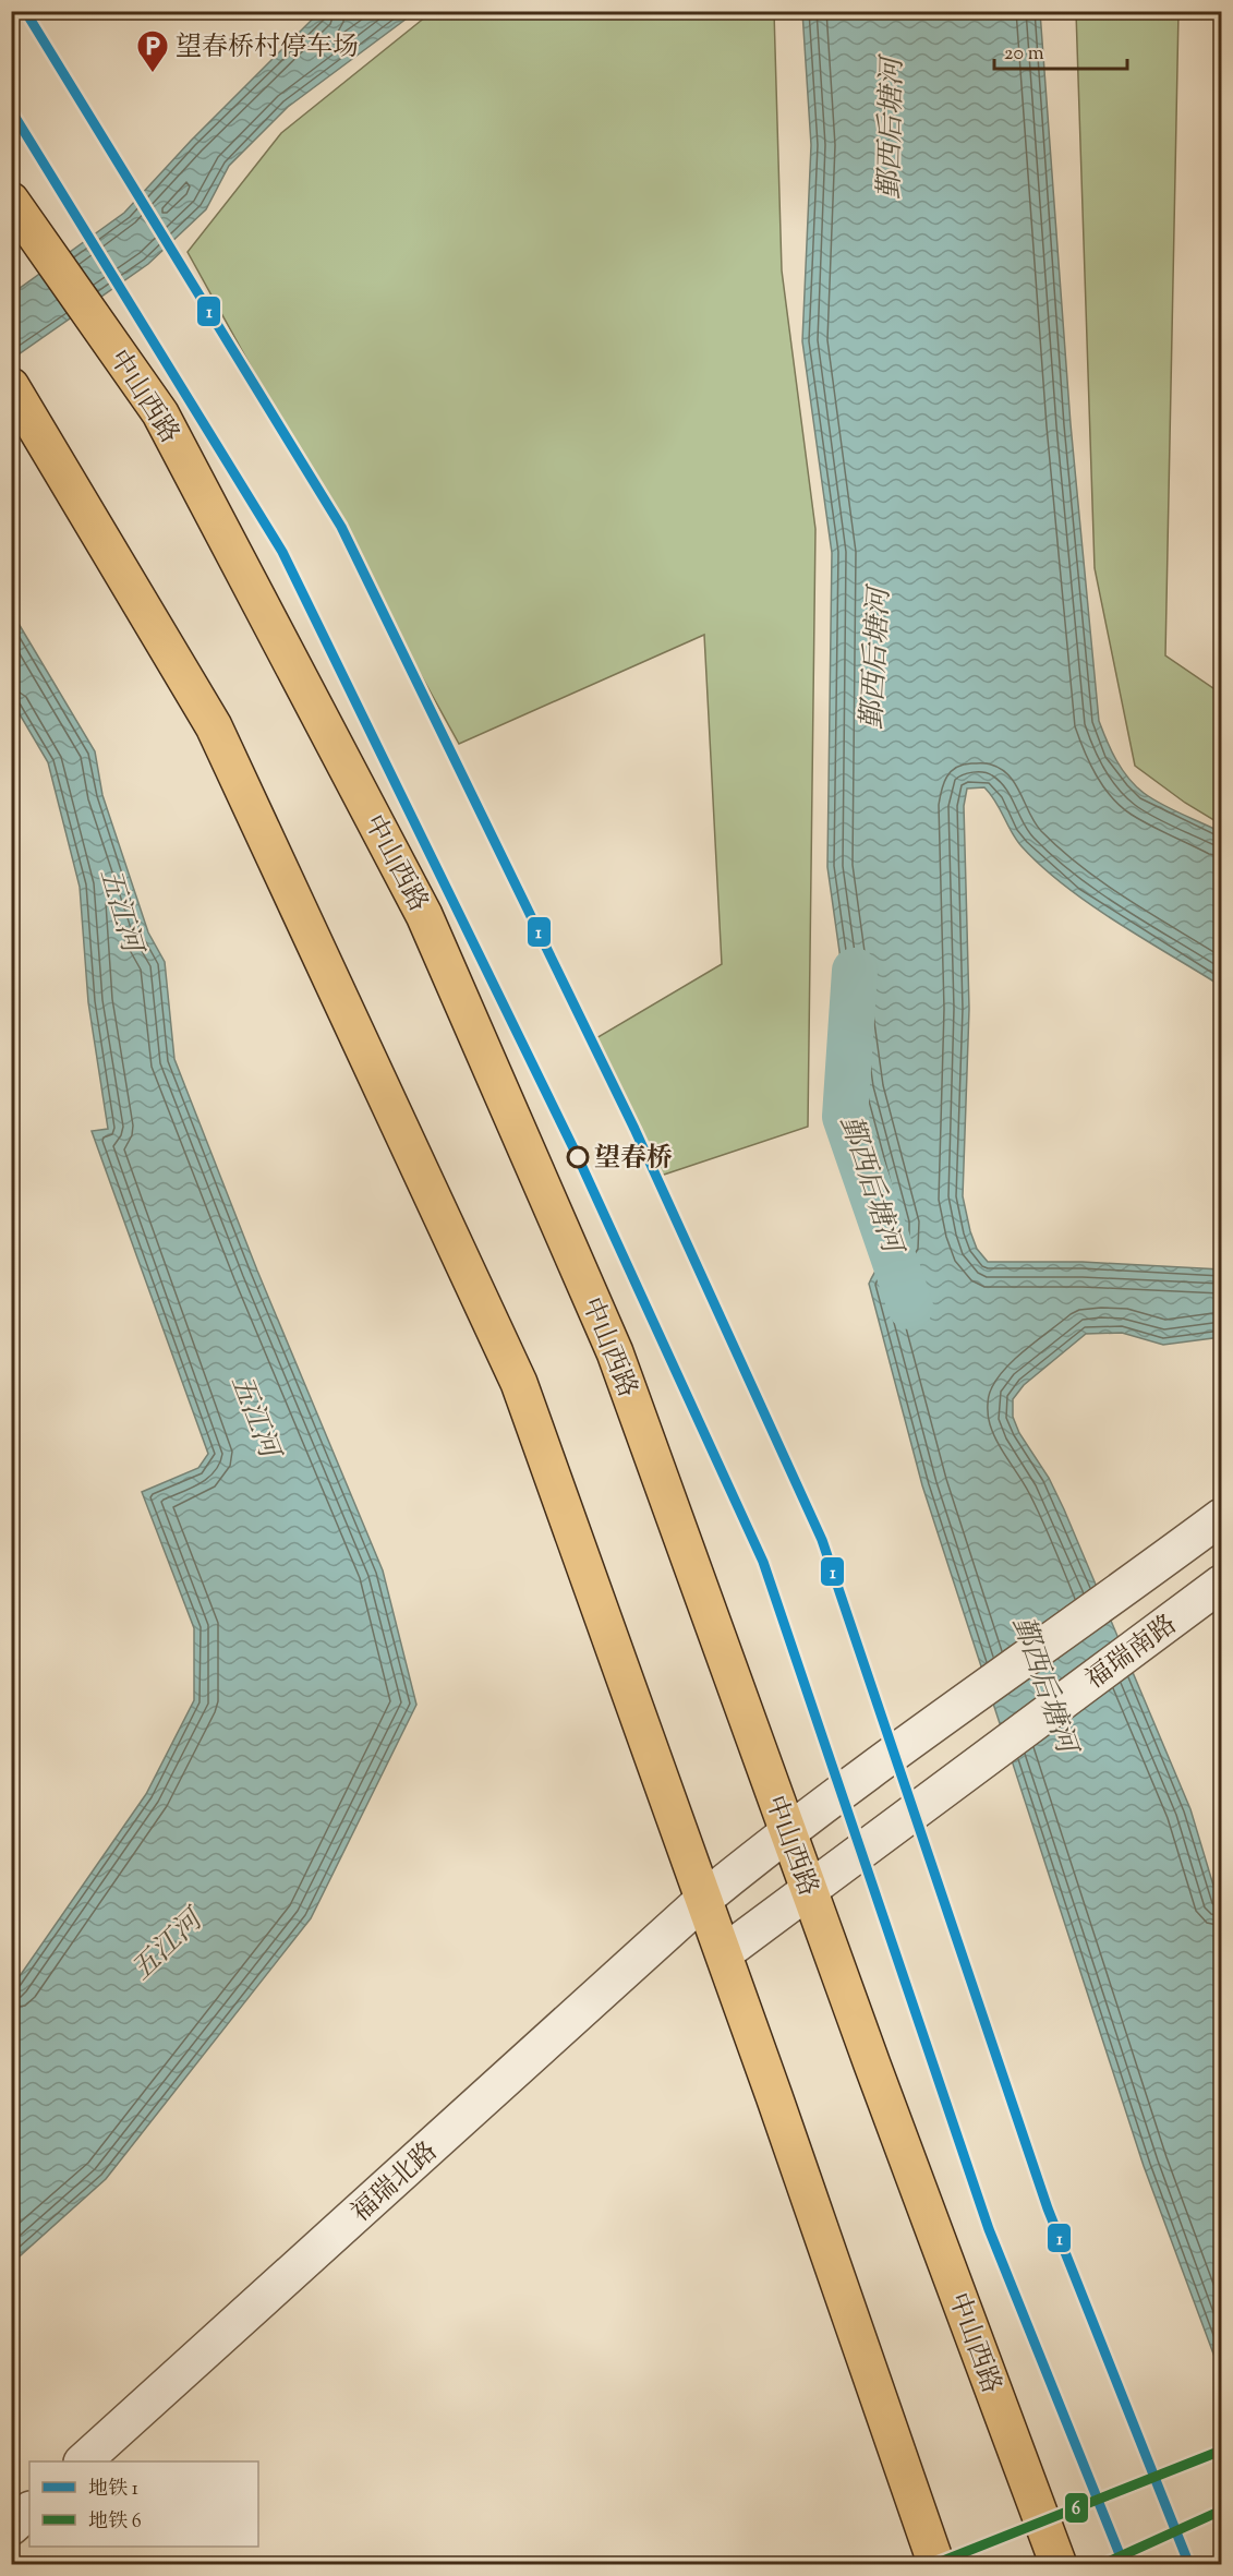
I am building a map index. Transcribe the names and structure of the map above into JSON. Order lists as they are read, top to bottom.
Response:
{
  "streets": {
    "main road": ["中山西路"],
    "street": ["福瑞南路", "福瑞北路"]
  },
  "crossings": [
    ["中山西路", "福瑞南路"]
  ],
  "water": ["鄞西后塘河", "五江河"],
  "places": {
    "parking": ["望春桥村停车场"],
    "other": ["望春桥"]
  },
  "lines": ["metro line 1", "metro line 6"],
  "legend": ["地铁 1", "地铁 6"],
  "scale_bar": "20 m"
}
